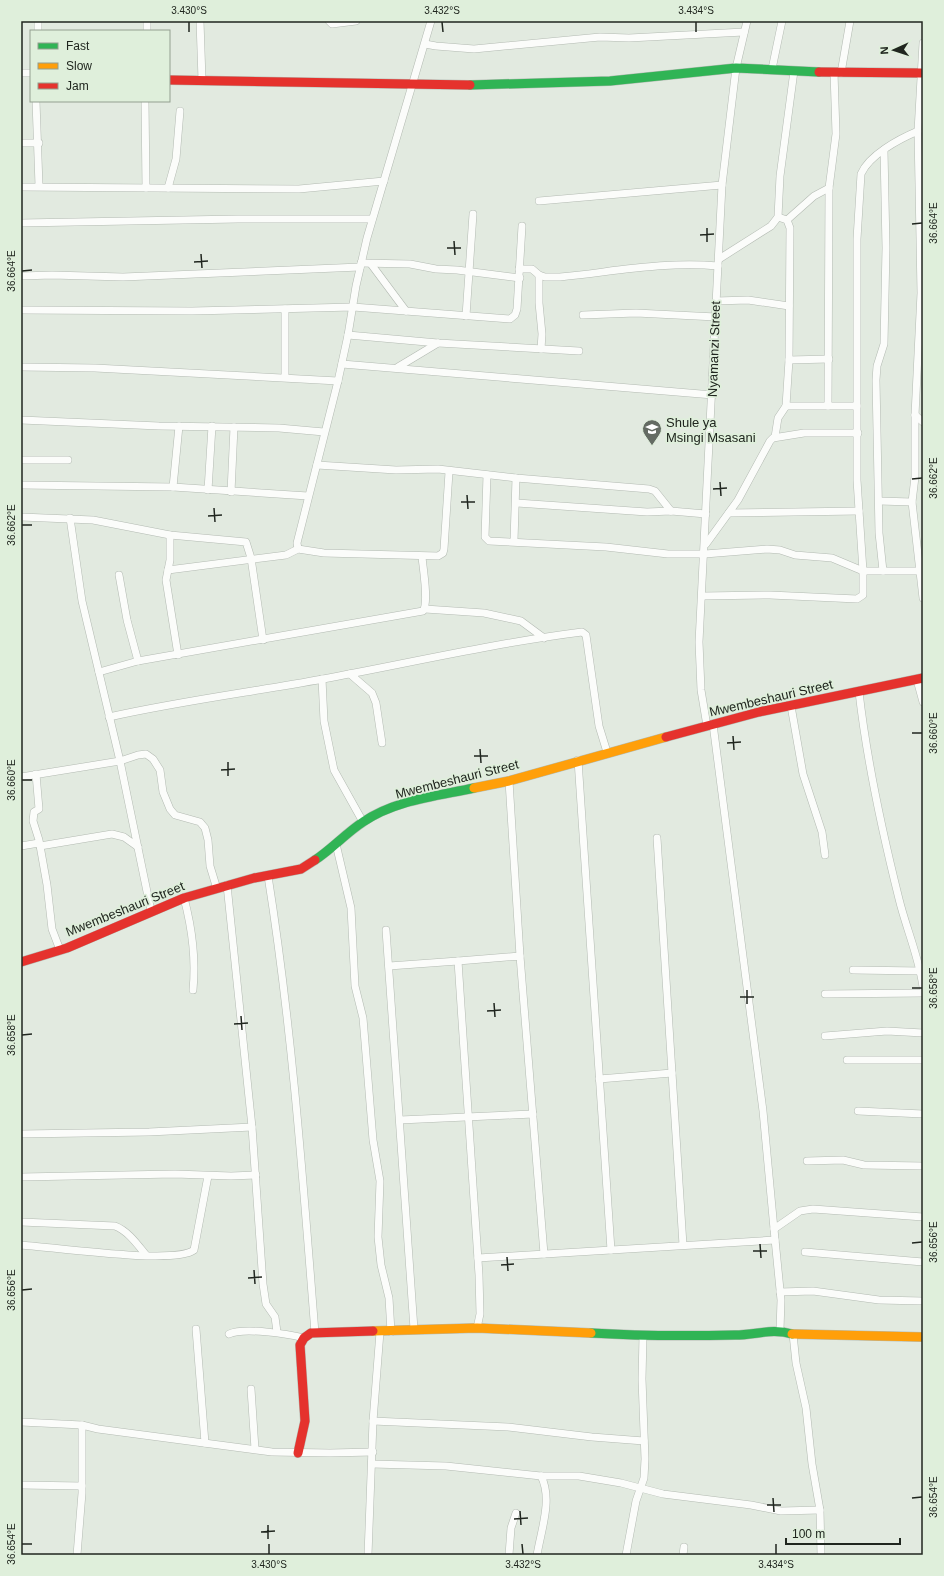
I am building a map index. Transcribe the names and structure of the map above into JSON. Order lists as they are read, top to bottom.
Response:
{
  "streets": {
    "street": ["Nyamanzi Street", "Mwembeshauri Street"]
  },
  "crossings": [
    ["Nyamanzi Street", "Mwembeshauri Street"]
  ],
  "places": {
    "school or university": ["Shule ya Msingi Msasani"]
  },
  "legend": ["Fast", "Slow", "Jam"],
  "scale_bar": "100 m",
  "north": "left",
  "coordinates": [
    "3.430°S",
    "3.432°S",
    "3.434°S",
    "36.664°E",
    "36.662°E",
    "36.660°E",
    "36.658°E",
    "36.656°E",
    "36.654°E"
  ]
}
